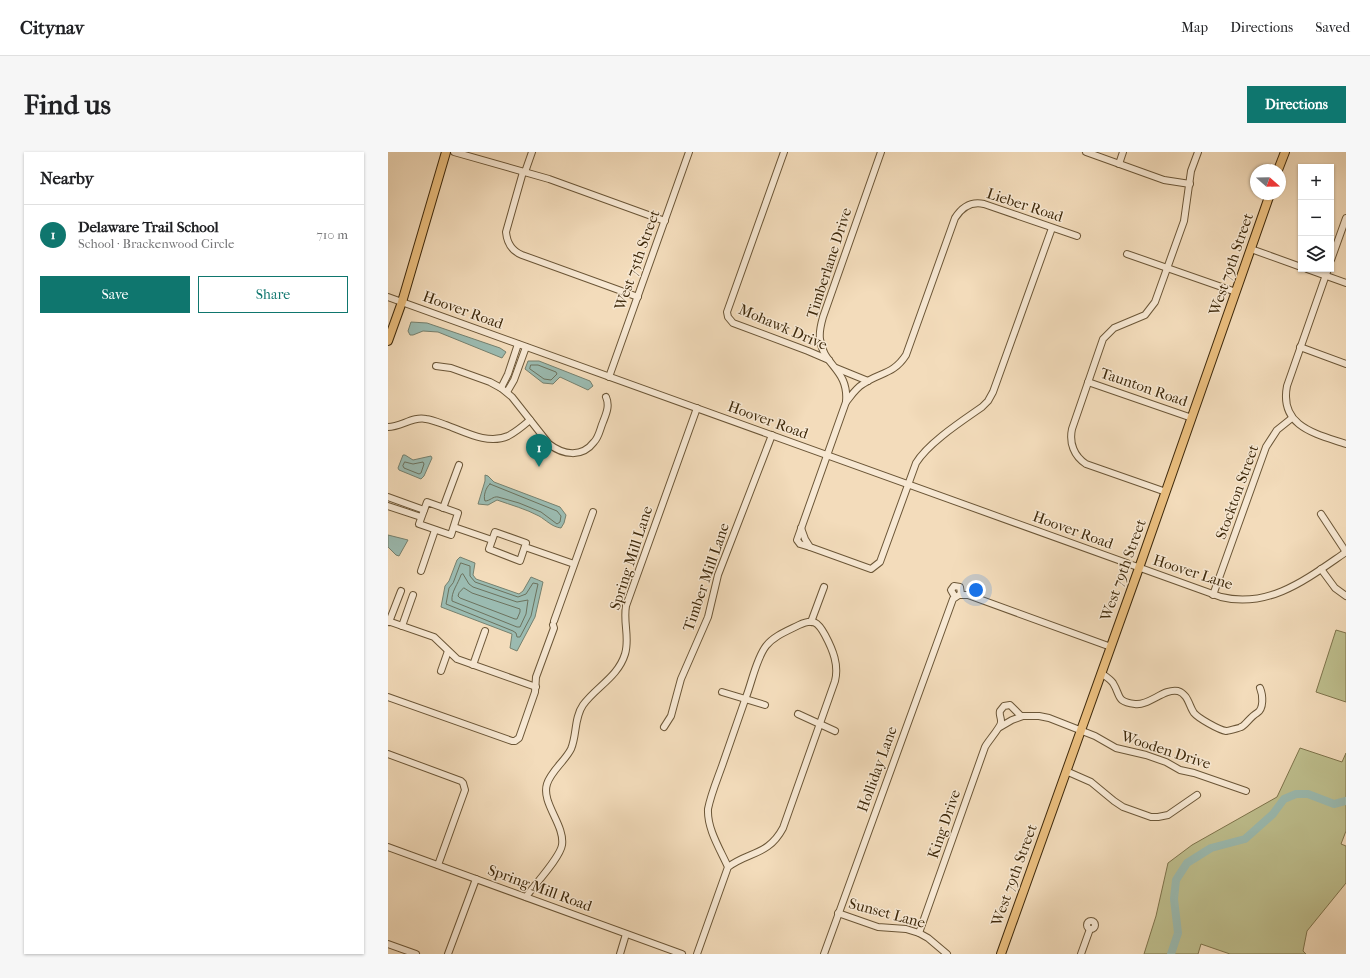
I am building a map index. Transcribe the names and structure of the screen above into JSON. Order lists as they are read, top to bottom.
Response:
{
  "streets": {
    "main road": ["West 79th Street"],
    "street": [
      "Lieber Road",
      "West 75th Street",
      "Timberlane Drive",
      "Hoover Road",
      "Mohawk Drive",
      "Taunton Road",
      "Stockton Street",
      "Spring Mill Lane",
      "Hoover Lane",
      "Timber Mill Lane",
      "Wooden Drive",
      "Holliday Lane",
      "King Drive",
      "Spring Mill Road",
      "Sunset Lane"
    ]
  },
  "crossings": [
    ["West 75th Street", "Hoover Road"],
    ["Timberlane Drive", "Mohawk Drive"],
    ["West 79th Street", "Hoover Road"],
    ["West 79th Street", "Taunton Road"],
    ["West 79th Street", "Hoover Lane"],
    ["West 79th Street", "Wooden Drive"],
    ["West 79th Street", "King Drive"],
    ["Hoover Road", "Spring Mill Lane"],
    ["Hoover Road", "Hoover Lane"],
    ["Hoover Road", "Timber Mill Lane"],
    ["Stockton Street", "Hoover Lane"],
    ["Spring Mill Lane", "Spring Mill Road"],
    ["Wooden Drive", "King Drive"],
    ["Holliday Lane", "Sunset Lane"],
    ["King Drive", "Sunset Lane"]
  ],
  "north": "right",
  "page": {
    "header": "Citynav",
    "nav": ["Map", "Directions", "Saved"],
    "buttons": [
      "Directions",
      ["Save", "Share"]
    ],
    "title": "Find us",
    "heading": "Nearby",
    "map_buttons": ["+", "−"],
    "list": [
      {
        "mark": "1",
        "name": "Delaware Trail School",
        "note": "School · Brackenwood Circle",
        "value": "710 m"
      }
    ],
    "pins": "1"
  }
}
